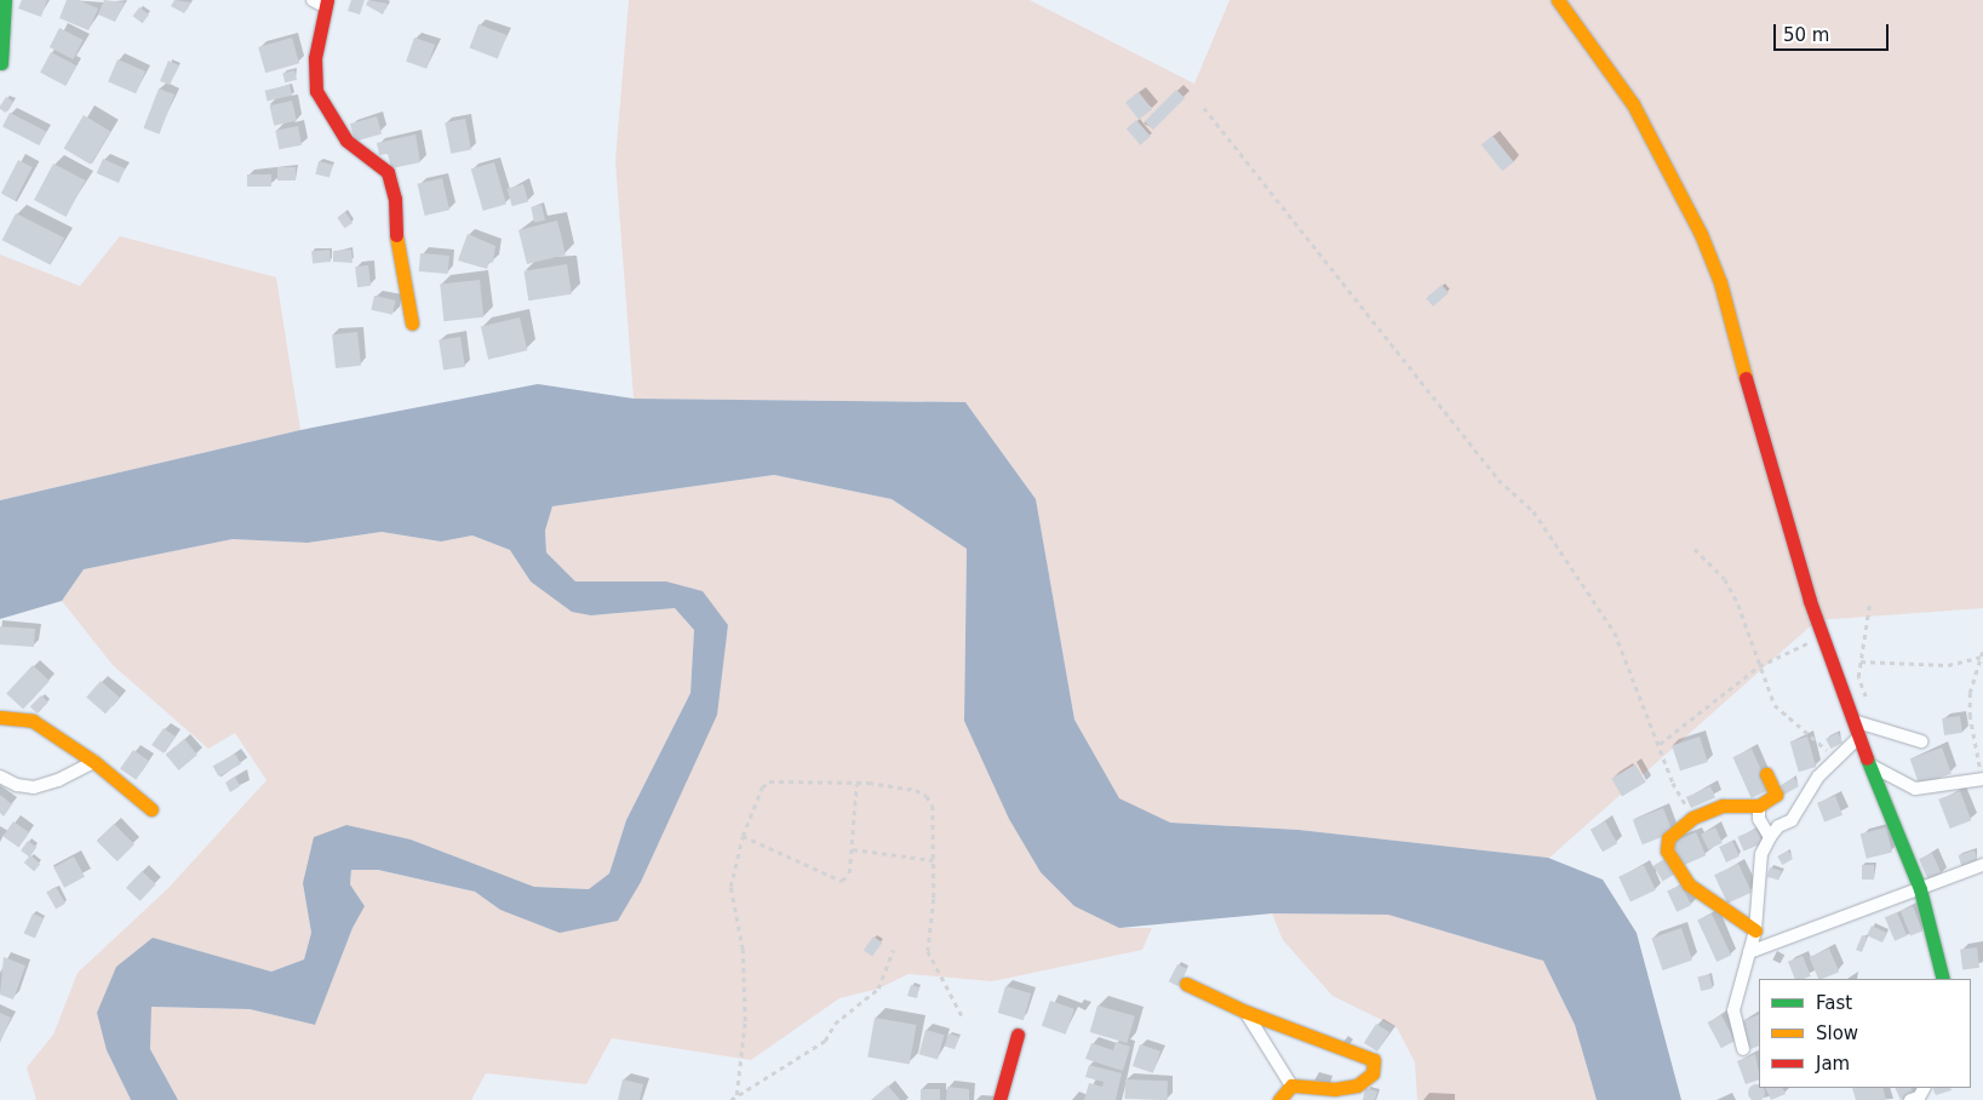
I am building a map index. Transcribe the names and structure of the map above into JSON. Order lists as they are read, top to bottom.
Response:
{
  "legend": ["Fast", "Slow", "Jam"],
  "scale_bar": "50 m"
}
